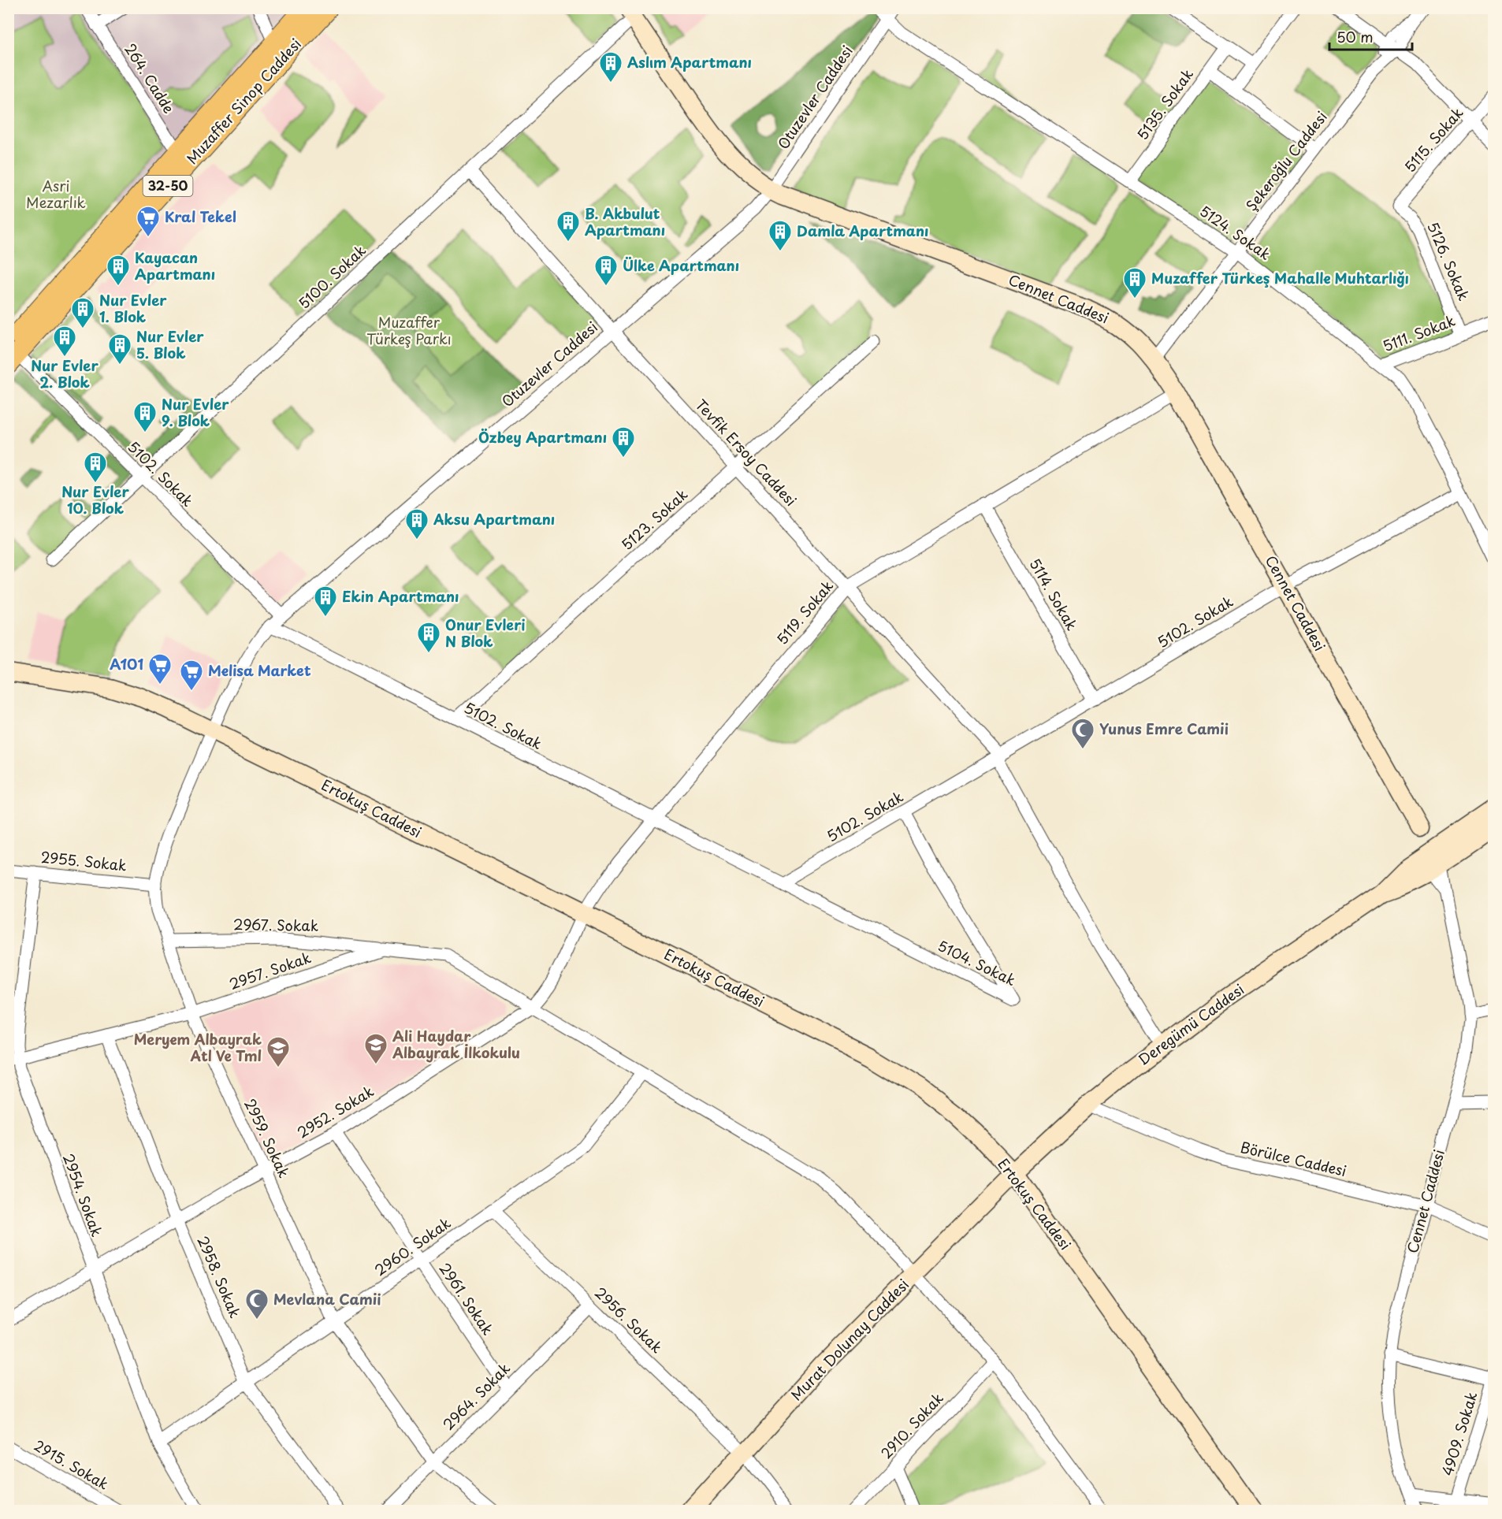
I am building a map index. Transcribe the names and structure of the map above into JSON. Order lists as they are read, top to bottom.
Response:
{
  "streets": {
    "main road": [
      "Muzaffer Sinop Caddesi",
      "32-50",
      "Cennet Caddesi",
      "Ertokuş Caddesi",
      "Deregümü Caddesi",
      "Murat Dolunay Caddesi"
    ],
    "street": [
      "264. Cadde",
      "Otuzevler Caddesi",
      "5135. Sokak",
      "5115. Sokak",
      "Şekeroğlu Caddesi",
      "5124. Sokak",
      "5126. Sokak",
      "5100. Sokak",
      "5111. Sokak",
      "Tevfik Ersoy Caddesi",
      "5102. Sokak",
      "5123. Sokak",
      "5114. Sokak",
      "5119. Sokak",
      "2955. Sokak",
      "2967. Sokak",
      "5104. Sokak",
      "2957. Sokak",
      "2952. Sokak",
      "2959. Sokak",
      "Börülce Caddesi",
      "2954. Sokak",
      "2960. Sokak",
      "2958. Sokak",
      "2961. Sokak",
      "2956. Sokak",
      "2964. Sokak",
      "2910. Sokak",
      "4909. Sokak",
      "2915. Sokak"
    ]
  },
  "crossings": [
    ["264. Cadde", "Muzaffer Sinop Caddesi"],
    ["Otuzevler Caddesi", "5124. Sokak"],
    ["Otuzevler Caddesi", "Cennet Caddesi"],
    ["Otuzevler Caddesi", "Tevfik Ersoy Caddesi"],
    ["Otuzevler Caddesi", "5102. Sokak"],
    ["Otuzevler Caddesi", "Ertokuş Caddesi"],
    ["Otuzevler Caddesi", "2959. Sokak"],
    ["Muzaffer Sinop Caddesi", "5102. Sokak"],
    ["5135. Sokak", "5124. Sokak"],
    ["5115. Sokak", "5126. Sokak"],
    ["Şekeroğlu Caddesi", "5124. Sokak"],
    ["Şekeroğlu Caddesi", "Cennet Caddesi"],
    ["5124. Sokak", "5111. Sokak"],
    ["5124. Sokak", "5102. Sokak"],
    ["5126. Sokak", "5111. Sokak"],
    ["5100. Sokak", "Cennet Caddesi"],
    ["5100. Sokak", "Tevfik Ersoy Caddesi"],
    ["5100. Sokak", "5102. Sokak"],
    ["Cennet Caddesi", "5102. Sokak"],
    ["Cennet Caddesi", "5119. Sokak"],
    ["Cennet Caddesi", "Deregümü Caddesi"],
    ["Cennet Caddesi", "Börülce Caddesi"],
    ["Tevfik Ersoy Caddesi", "5102. Sokak"],
    ["Tevfik Ersoy Caddesi", "5123. Sokak"],
    ["Tevfik Ersoy Caddesi", "5119. Sokak"],
    ["Tevfik Ersoy Caddesi", "Deregümü Caddesi"],
    ["5102. Sokak", "5123. Sokak"],
    ["5102. Sokak", "5114. Sokak"],
    ["5102. Sokak", "5119. Sokak"],
    ["5102. Sokak", "5104. Sokak"],
    ["5114. Sokak", "5119. Sokak"],
    ["5119. Sokak", "Ertokuş Caddesi"],
    ["5119. Sokak", "2952. Sokak"],
    ["Ertokuş Caddesi", "Deregümü Caddesi"],
    ["Ertokuş Caddesi", "2952. Sokak"],
    ["Ertokuş Caddesi", "2959. Sokak"],
    ["Ertokuş Caddesi", "Murat Dolunay Caddesi"],
    ["2955. Sokak", "2959. Sokak"],
    ["2955. Sokak", "2954. Sokak"],
    ["2967. Sokak", "2957. Sokak"],
    ["2967. Sokak", "2959. Sokak"],
    ["2957. Sokak", "2952. Sokak"],
    ["2957. Sokak", "2959. Sokak"],
    ["2957. Sokak", "2954. Sokak"],
    ["2957. Sokak", "2960. Sokak"],
    ["2957. Sokak", "2958. Sokak"],
    ["2957. Sokak", "Murat Dolunay Caddesi"],
    ["2957. Sokak", "2910. Sokak"],
    ["Deregümü Caddesi", "Börülce Caddesi"],
    ["Deregümü Caddesi", "Murat Dolunay Caddesi"],
    ["2952. Sokak", "2959. Sokak"],
    ["2952. Sokak", "2954. Sokak"],
    ["2952. Sokak", "2958. Sokak"],
    ["2952. Sokak", "2961. Sokak"],
    ["2959. Sokak", "2960. Sokak"],
    ["2959. Sokak", "2964. Sokak"],
    ["2954. Sokak", "2960. Sokak"],
    ["2960. Sokak", "2958. Sokak"],
    ["2960. Sokak", "2961. Sokak"],
    ["2960. Sokak", "2956. Sokak"],
    ["2961. Sokak", "2964. Sokak"],
    ["2956. Sokak", "Murat Dolunay Caddesi"],
    ["2956. Sokak", "2964. Sokak"]
  ],
  "parks": ["Asri Mezarlık", "Muzaffer Türkeş Parkı"],
  "places": {
    "building": [
      "Aslım Apartmanı",
      "B. Akbulut Apartmanı",
      "Damla Apartmanı",
      "Kayacan Apartmanı",
      "Ülke Apartmanı",
      "Muzaffer Türkeş Mahalle Muhtarlığı",
      "Nur Evler 1. Blok",
      "Nur Evler 2. Blok",
      "Nur Evler 5. Blok",
      "Nur Evler 9. Blok",
      "Özbey Apartmanı",
      "Nur Evler 10. Blok",
      "Aksu Apartmanı",
      "Ekin Apartmanı",
      "Onur Evleri N Blok"
    ],
    "supermarket": ["Kral Tekel", "A101", "Melisa Market"],
    "mosque": ["Yunus Emre Camii", "Mevlana Camii"],
    "school or university": ["Ali Haydar Albayrak İlkokulu", "Meryem Albayrak Atl Ve Tml"]
  },
  "scale_bar": "50 m"
}
